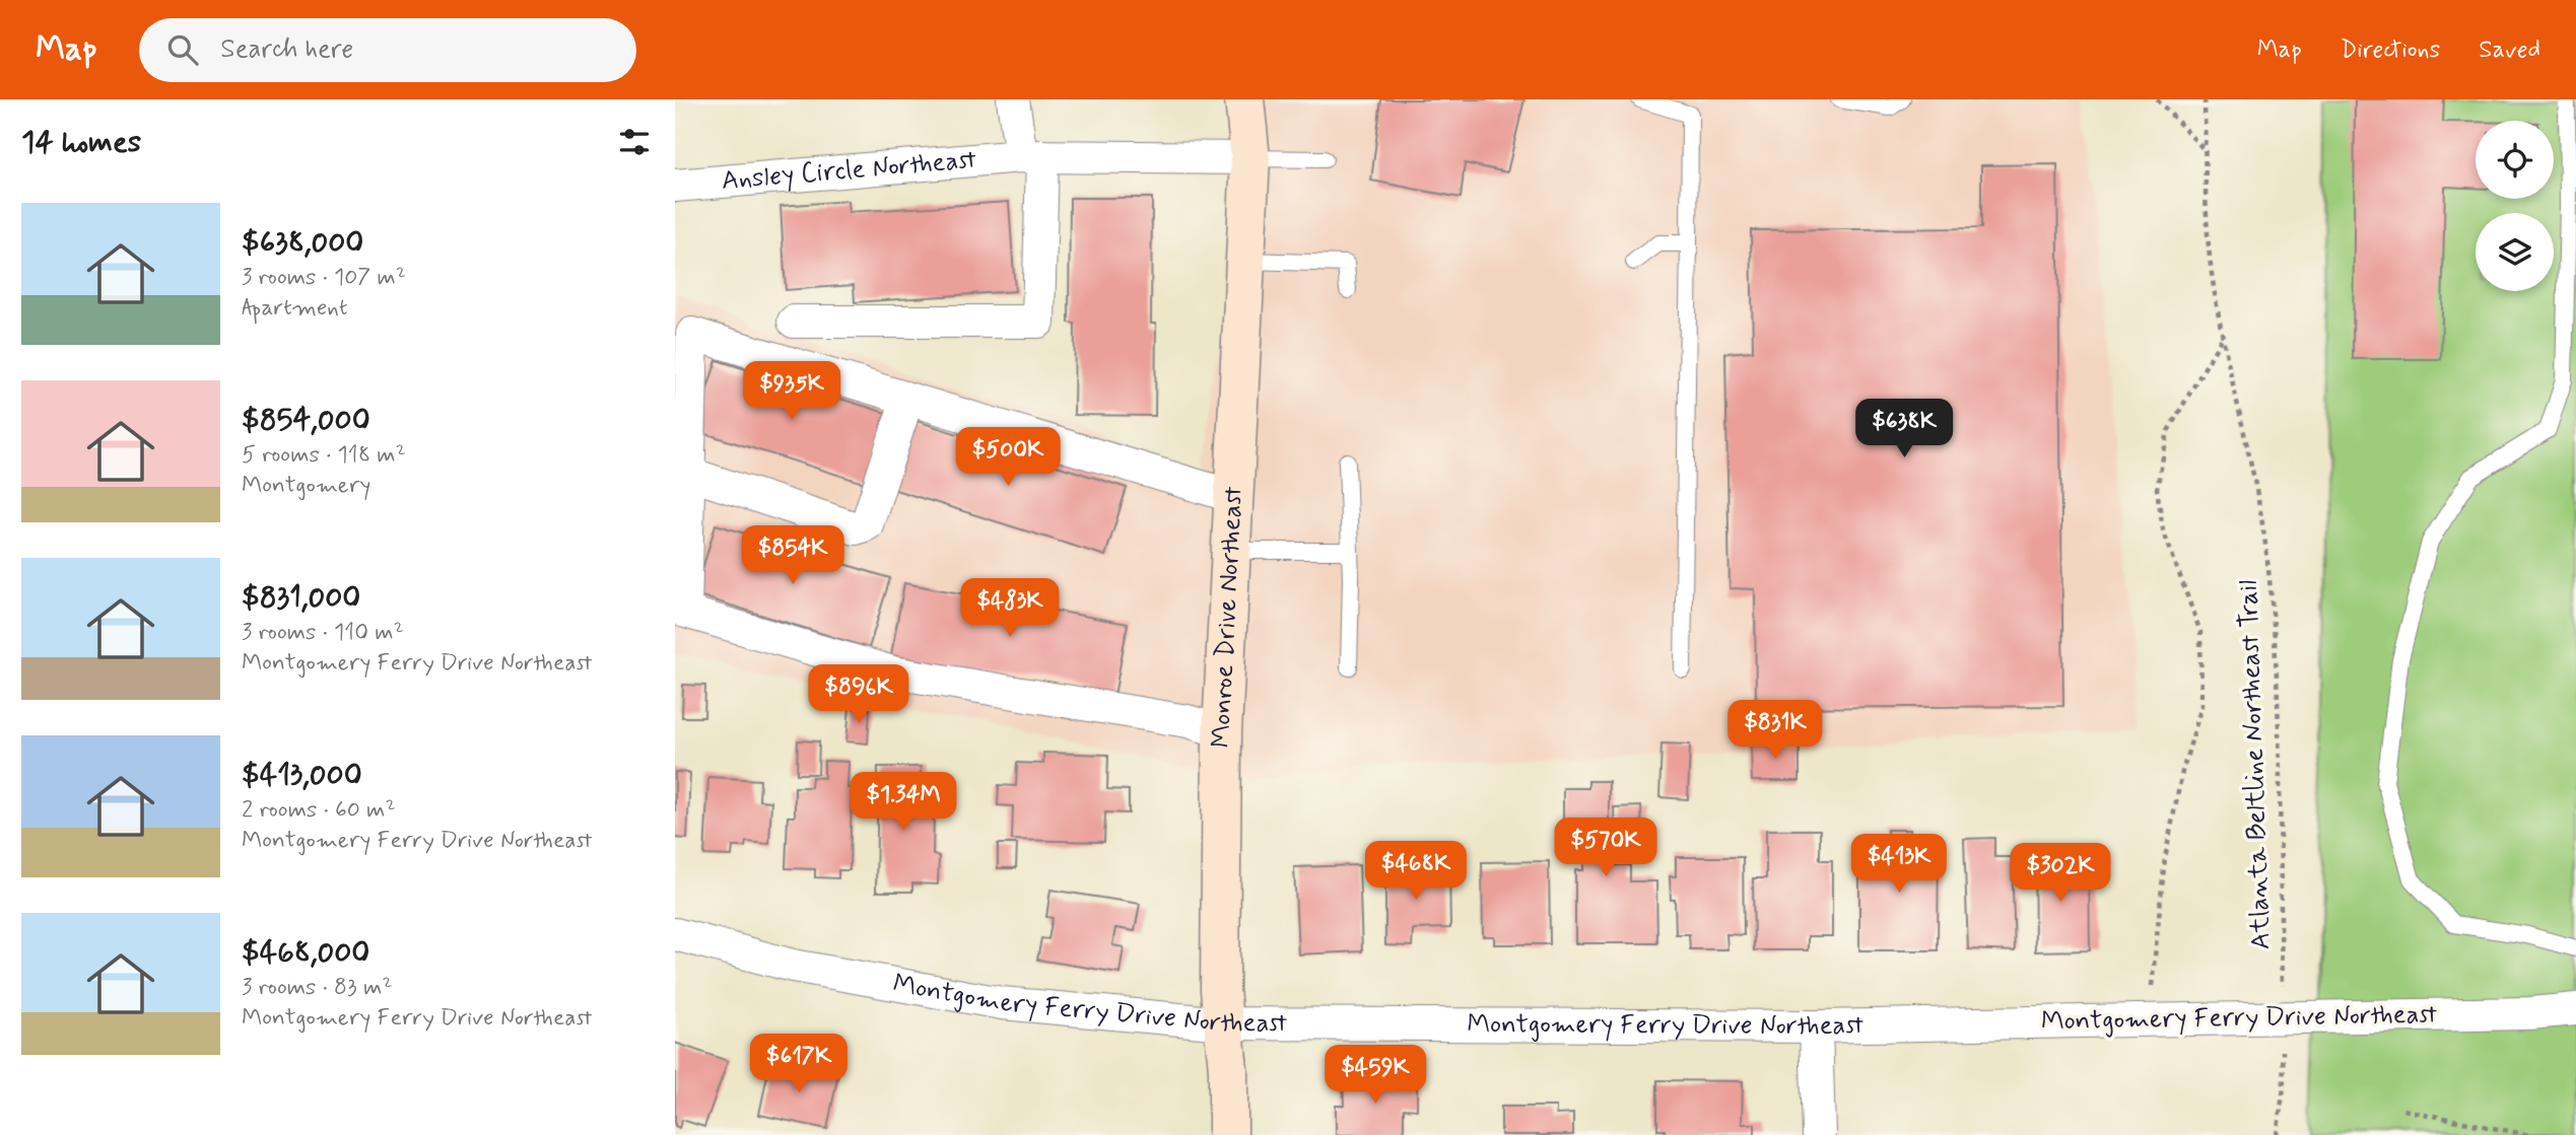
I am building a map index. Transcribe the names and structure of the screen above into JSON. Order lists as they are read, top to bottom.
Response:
{
  "streets": {
    "main road": ["Monroe Drive Northeast"],
    "street": ["Ansley Circle Northeast", "Montgomery Ferry Drive Northeast"],
    "path": ["Atlanta Beltline Northeast Trail"]
  },
  "crossings": [
    ["Ansley Circle Northeast", "Monroe Drive Northeast"],
    ["Monroe Drive Northeast", "Montgomery Ferry Drive Northeast"]
  ],
  "page": {
    "header": "Map",
    "search": "Search here",
    "nav": ["Map", "Directions", "Saved"],
    "heading": "14 homes",
    "list": [
      {
        "name": "$638,000",
        "note": "3 rooms · 107 m² · Apartment"
      },
      {
        "name": "$854,000",
        "note": "5 rooms · 118 m² · Montgomery"
      },
      {
        "name": "$831,000",
        "note": "3 rooms · 110 m² · Montgomery Ferry Drive Northeast"
      },
      {
        "name": "$413,000",
        "note": "2 rooms · 60 m² · Montgomery Ferry Drive Northeast"
      },
      {
        "name": "$468,000",
        "note": "3 rooms · 83 m² · Montgomery Ferry Drive Northeast"
      }
    ],
    "price": [
      "$935K",
      "$638K",
      "$500K",
      "$854K",
      "$483K",
      "$896K",
      "$831K",
      "$1.34M",
      "$570K",
      "$413K",
      "$468K",
      "$302K",
      "$617K",
      "$459K"
    ]
  }
}
